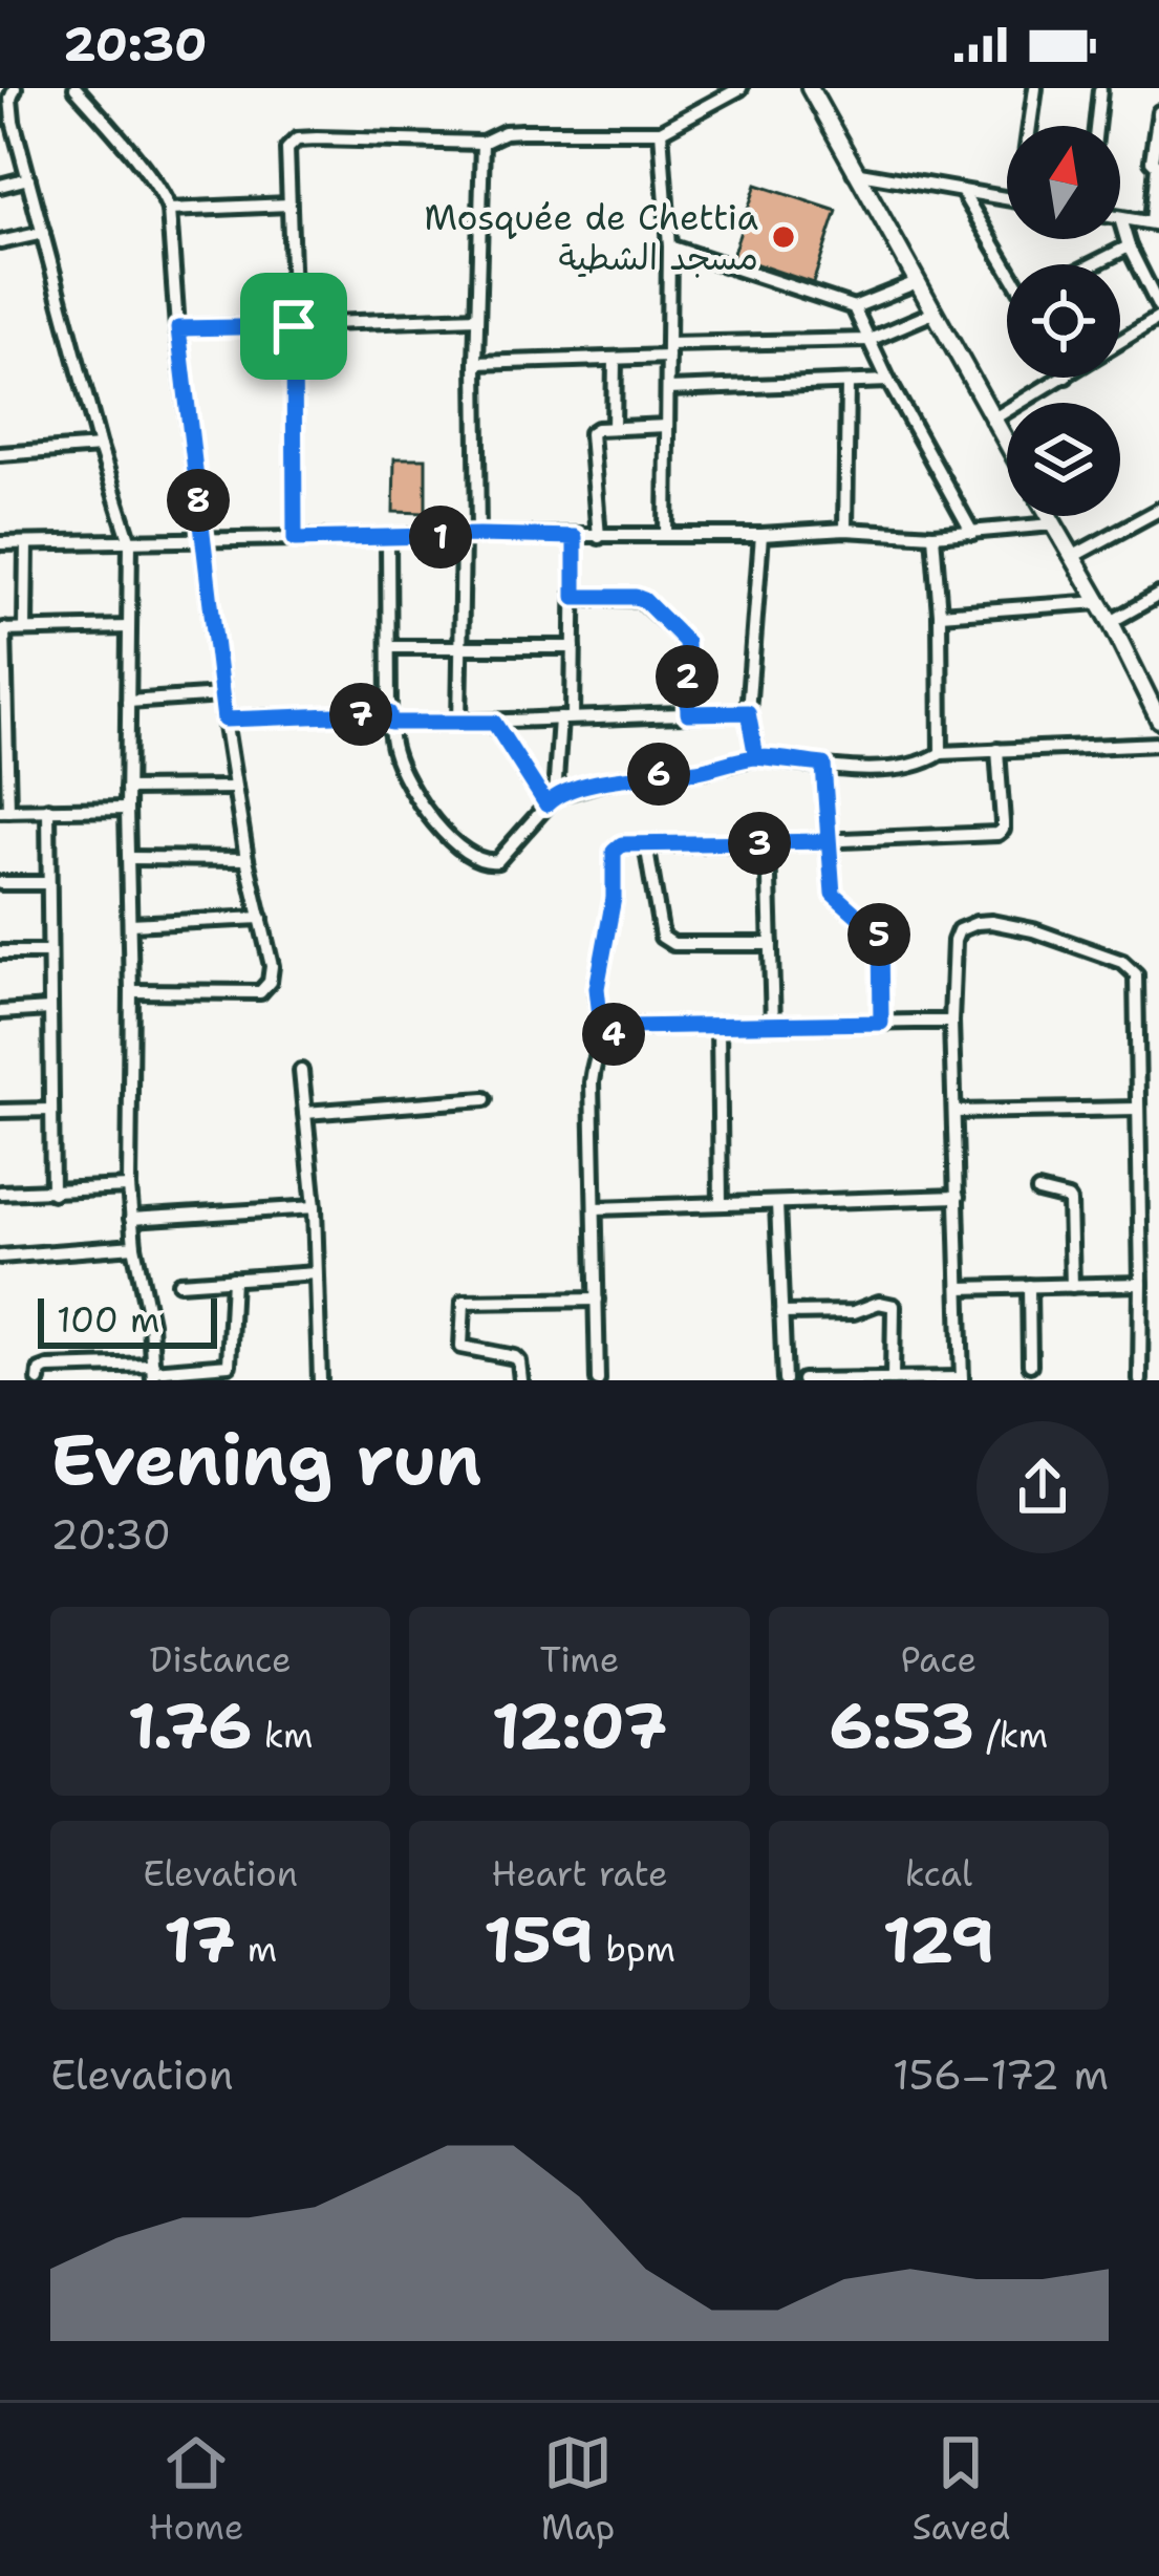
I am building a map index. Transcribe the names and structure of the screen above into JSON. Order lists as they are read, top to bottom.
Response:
{
  "places": ["Mosquée de Chettia مسجد الشطية"],
  "scale_bar": "100 m",
  "north": "top",
  "page": {
    "status": "20:30",
    "pins": [
      "8",
      "1",
      "2",
      "7",
      "6",
      "3",
      "5",
      "4"
    ],
    "scale": "100 m",
    "heading": ["Evening run", "20:30"],
    "stats": [
      ["Distance", "1.76 km"],
      ["Time", "12:07"],
      ["Pace", "6:53 /km"],
      ["Elevation", "17 m"],
      ["Heart rate", "159 bpm"],
      ["kcal", "129"]
    ],
    "chart": ["Elevation", "156–172 m"],
    "tabs": ["Home", "Map", "Saved"]
  }
}
